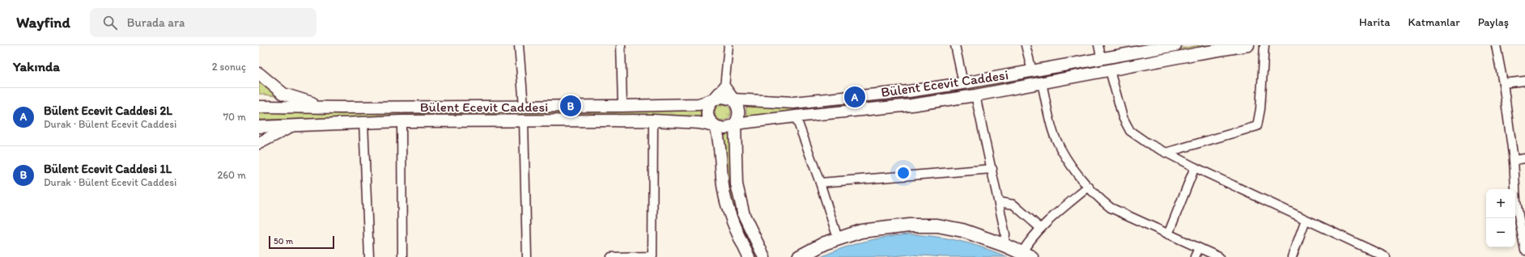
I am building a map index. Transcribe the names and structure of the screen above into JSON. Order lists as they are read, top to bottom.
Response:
{
  "streets": {
    "main road": ["Bülent Ecevit Caddesi"]
  },
  "scale_bar": "50 m",
  "page": {
    "header": "Wayfind",
    "search": "Burada ara",
    "nav": ["Harita", "Katmanlar", "Paylaş"],
    "heading": ["Yakında", "2 sonuç"],
    "pins": ["A", "B"],
    "list": [
      {
        "mark": "A",
        "name": "Bülent Ecevit Caddesi 2L",
        "note": "Durak · Bülent Ecevit Caddesi",
        "value": "70 m"
      },
      {
        "mark": "B",
        "name": "Bülent Ecevit Caddesi 1L",
        "note": "Durak · Bülent Ecevit Caddesi",
        "value": "260 m"
      }
    ],
    "map_buttons": ["+", "−"],
    "scale": "50 m"
  }
}
